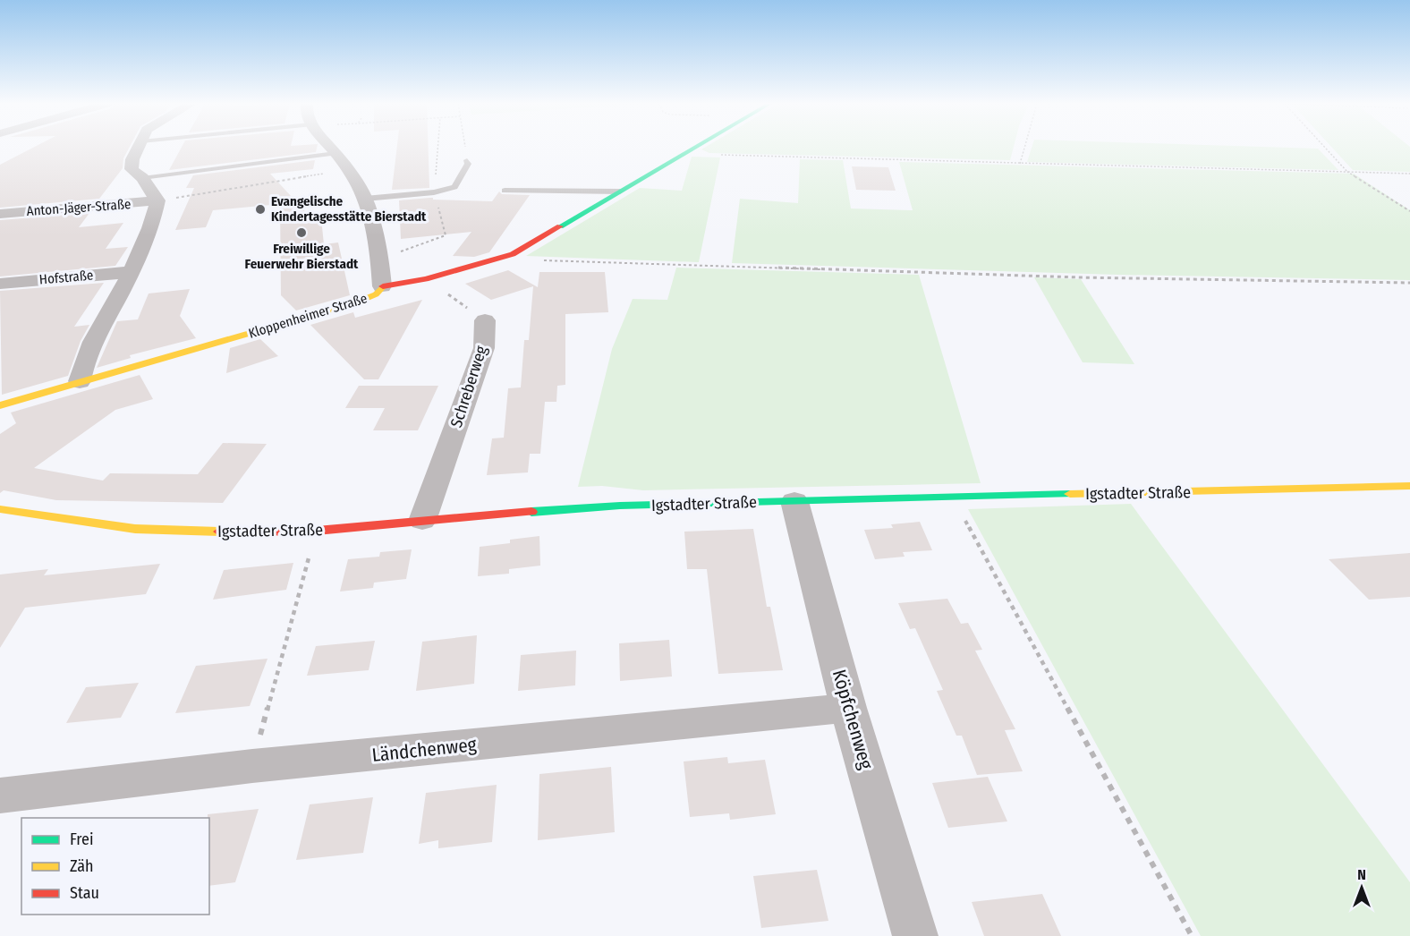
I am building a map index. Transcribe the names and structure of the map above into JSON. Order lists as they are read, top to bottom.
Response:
{
  "streets": {
    "street": [
      "Anton-Jäger-Straße",
      "Hofstraße",
      "Kloppenheimer Straße",
      "Schreberweg",
      "Igstadter Straße",
      "Köpfchenweg",
      "Ländchenweg"
    ]
  },
  "crossings": [
    ["Schreberweg", "Igstadter Straße"],
    ["Igstadter Straße", "Köpfchenweg"],
    ["Köpfchenweg", "Ländchenweg"]
  ],
  "places": ["Evangelische Kindertagesstätte Bierstadt", "Freiwillige Feuerwehr Bierstadt"],
  "legend": ["Frei", "Zäh", "Stau"],
  "north": "top"
}
